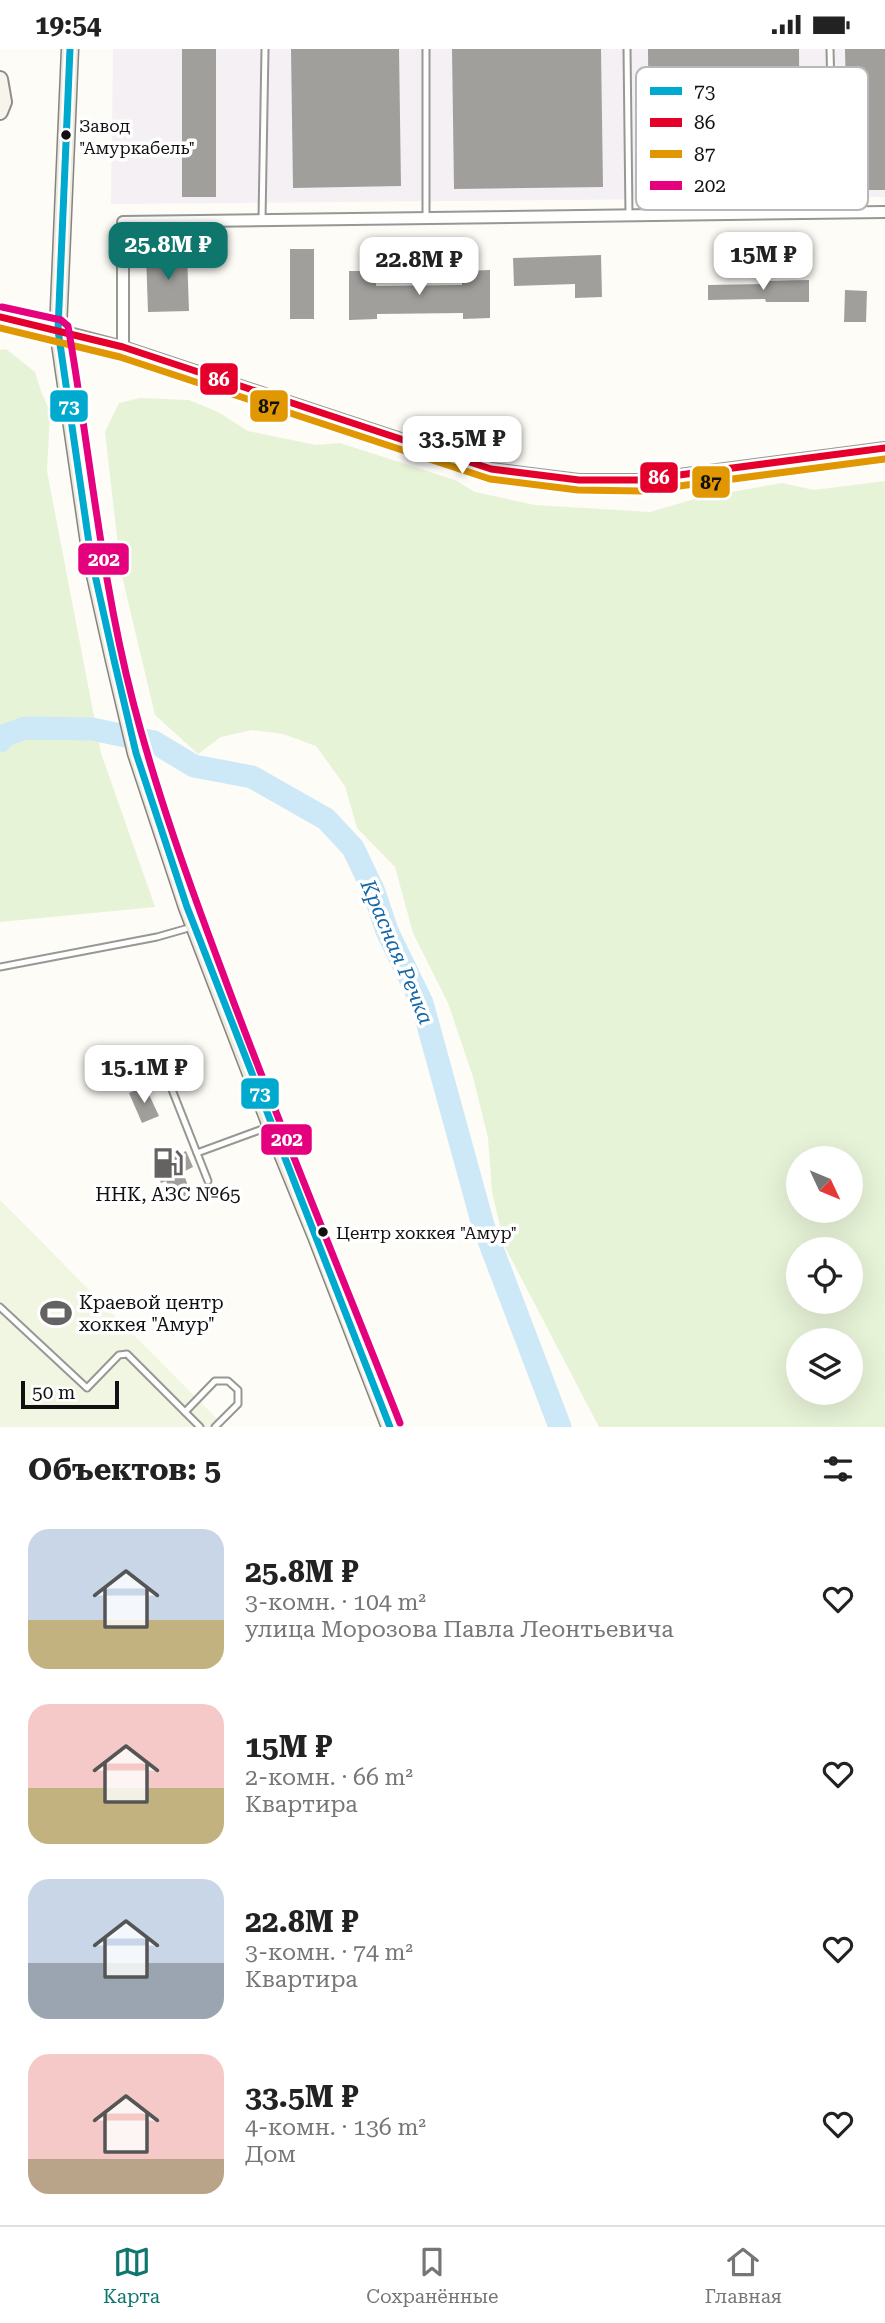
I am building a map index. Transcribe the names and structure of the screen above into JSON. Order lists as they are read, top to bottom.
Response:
{
  "water": ["Красная Речка"],
  "places": {
    "other": ["Завод \"Амуркабель\"", "Центр хоккея \"Амур\""],
    "fuel station": ["ННК, АЗС №65"],
    "sports": ["Краевой центр хоккея \"Амур\""]
  },
  "lines": [
    "transit line 73",
    "transit line 202",
    "transit line 86",
    "transit line 87"
  ],
  "legend": [
    "73",
    "86",
    "87",
    "202"
  ],
  "scale_bar": "50 m",
  "north": "bottom right",
  "page": {
    "status": "19:54",
    "price": [
      "25.8M ₽",
      "15M ₽",
      "22.8M ₽",
      "33.5M ₽",
      "15.1M ₽"
    ],
    "scale": "50 m",
    "heading": "Объектов: 5",
    "list": [
      {
        "name": "25.8M ₽",
        "note": "3-комн. · 104 m² · улица Морозова Павла Леонтьевича"
      },
      {
        "name": "15M ₽",
        "note": "2-комн. · 66 m² · Квартира"
      },
      {
        "name": "22.8M ₽",
        "note": "3-комн. · 74 m² · Квартира"
      },
      {
        "name": "33.5M ₽",
        "note": "4-комн. · 136 m² · Дом"
      }
    ],
    "tabs": ["Карта", "Сохранённые", "Главная"]
  }
}
